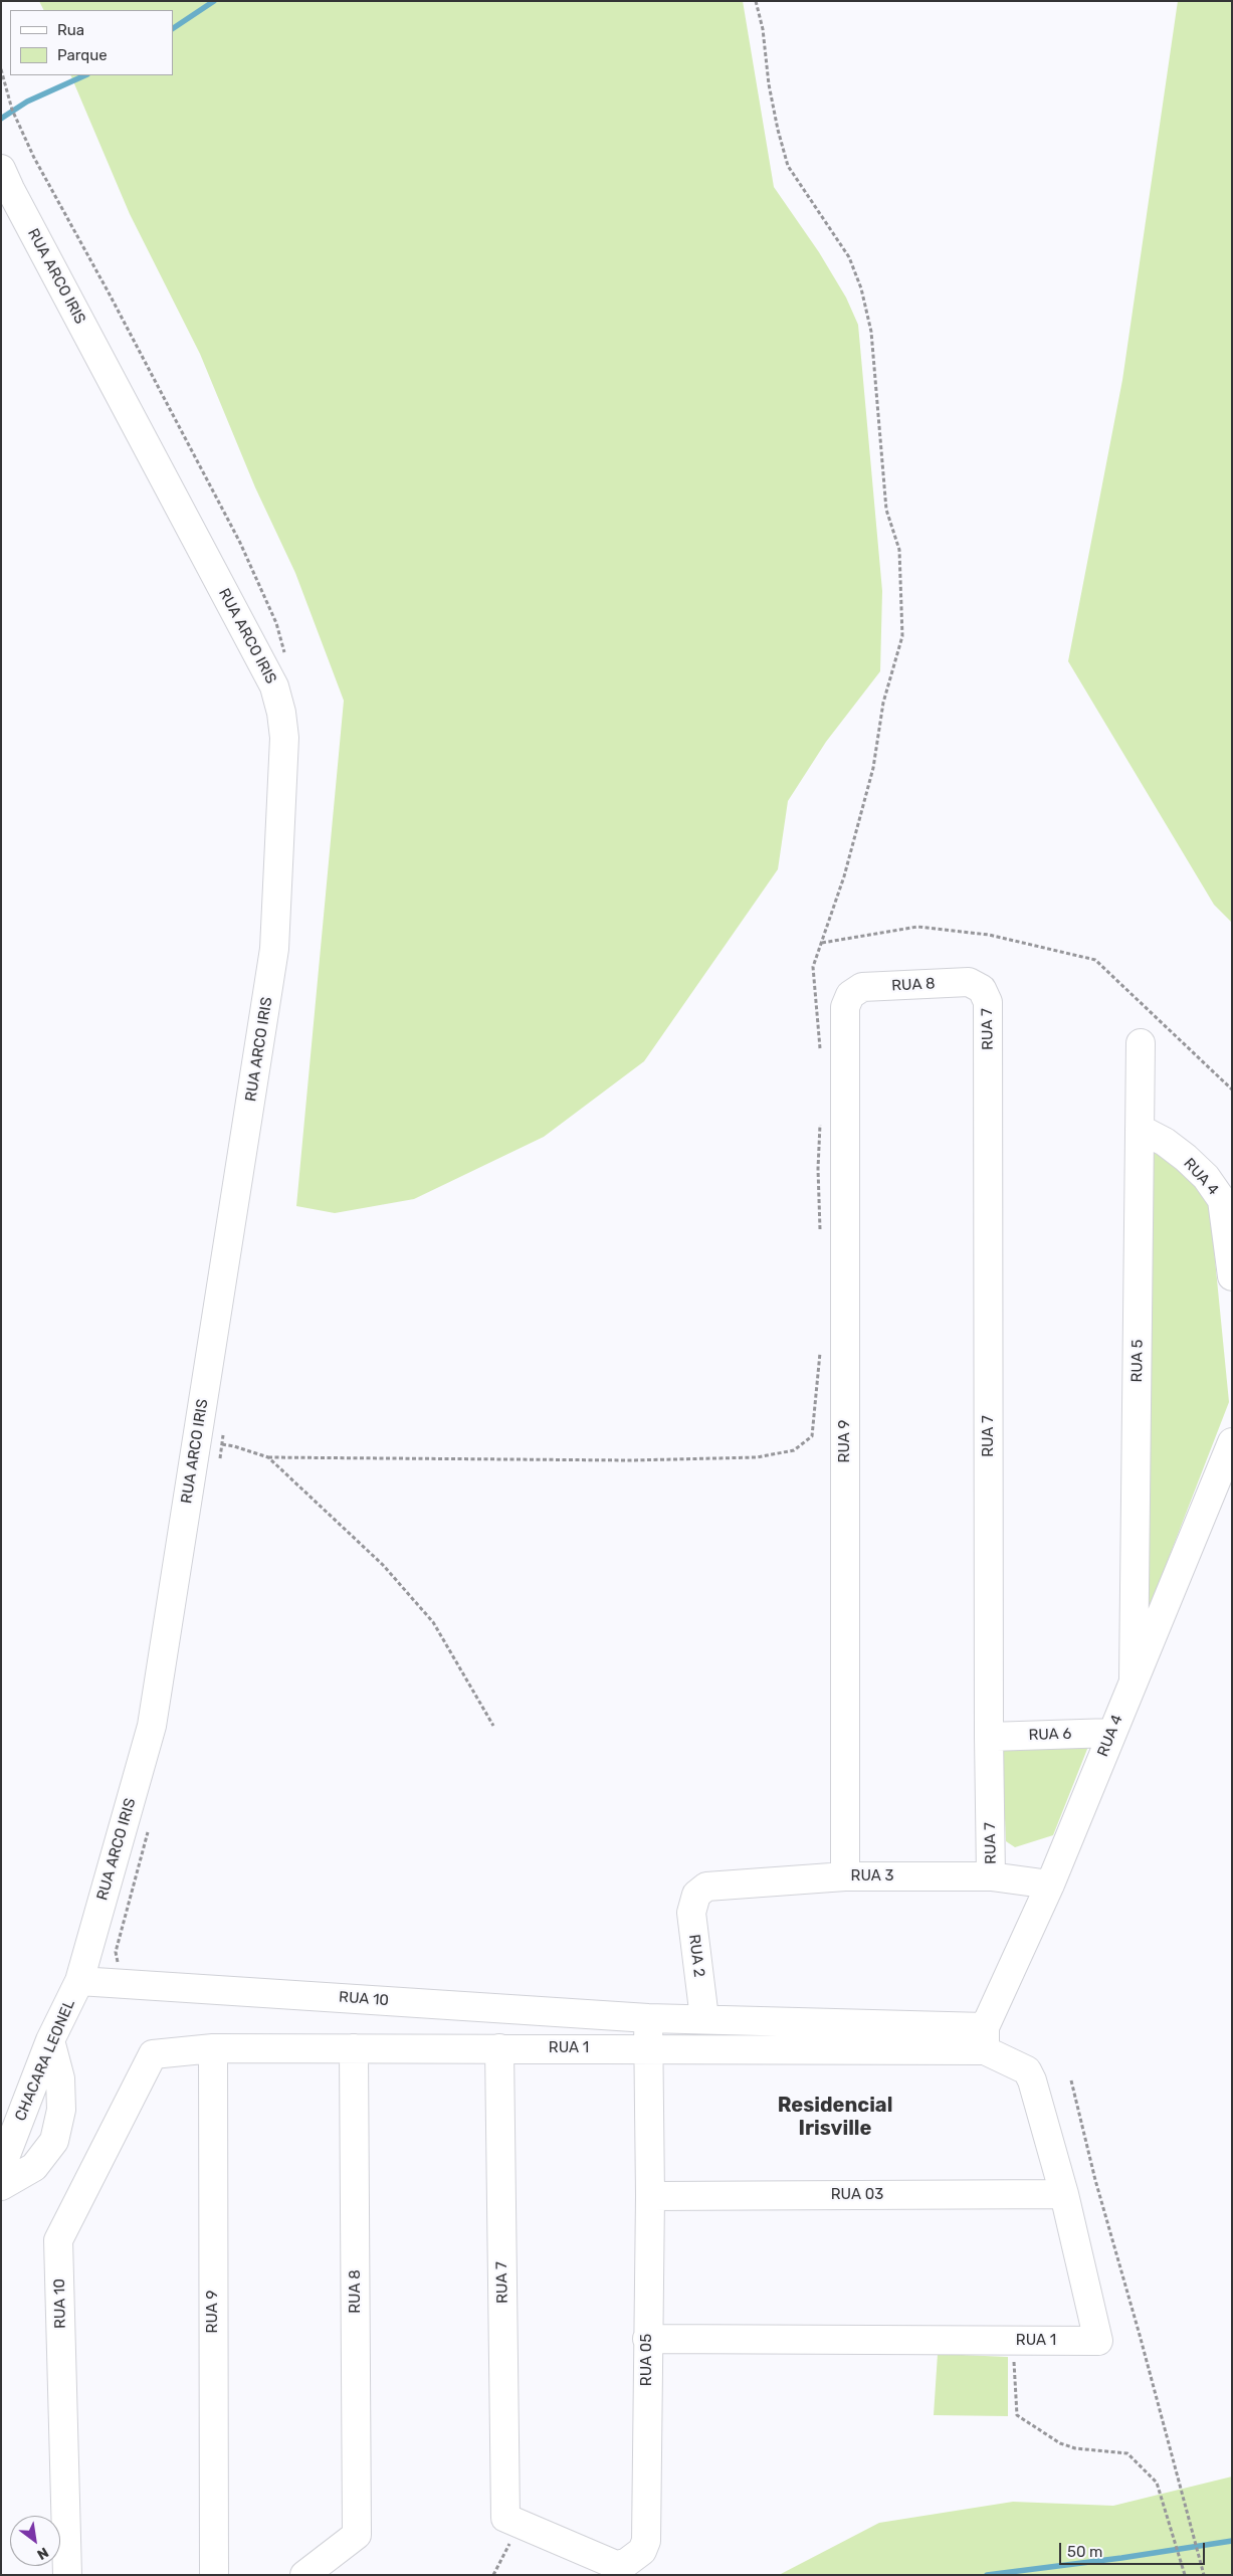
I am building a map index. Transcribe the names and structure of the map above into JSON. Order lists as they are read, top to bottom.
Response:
{
  "streets": {
    "street": [
      "RUA ARCO IRIS",
      "RUA 8",
      "RUA 7",
      "RUA 4",
      "RUA 5",
      "RUA 9",
      "RUA 6",
      "RUA 3",
      "RUA 2",
      "RUA 10",
      "RUA 1",
      "CHACARA LEONEL",
      "RUA 03",
      "RUA 05"
    ]
  },
  "crossings": [
    ["RUA ARCO IRIS", "RUA 10"],
    ["RUA ARCO IRIS", "CHACARA LEONEL"],
    ["RUA 8", "RUA 7"],
    ["RUA 8", "RUA 9"],
    ["RUA 8", "RUA 1"],
    ["RUA 7", "RUA 6"],
    ["RUA 7", "RUA 3"],
    ["RUA 7", "RUA 1"],
    ["RUA 7", "RUA 05"],
    ["RUA 4", "RUA 5"],
    ["RUA 4", "RUA 6"],
    ["RUA 4", "RUA 3"],
    ["RUA 4", "RUA 1"],
    ["RUA 9", "RUA 3"],
    ["RUA 9", "RUA 1"],
    ["RUA 3", "RUA 2"],
    ["RUA 2", "RUA 1"],
    ["RUA 10", "RUA 1"],
    ["RUA 10", "CHACARA LEONEL"],
    ["RUA 10", "RUA 05"],
    ["RUA 1", "RUA 03"],
    ["RUA 1", "RUA 05"],
    ["RUA 03", "RUA 05"]
  ],
  "districts": ["Residencial Irisville"],
  "legend": ["Rua", "Parque"],
  "scale_bar": "50 m",
  "north": "bottom right"
}
